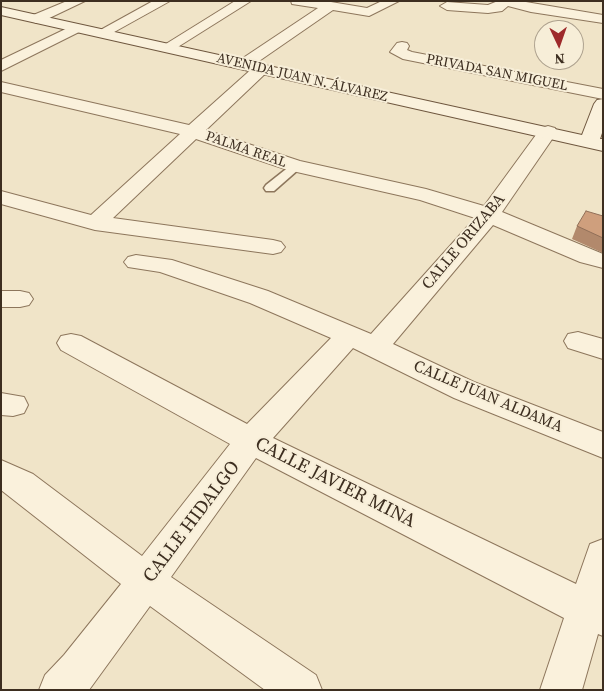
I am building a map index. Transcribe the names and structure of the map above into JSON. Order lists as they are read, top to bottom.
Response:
{
  "streets": {
    "street": [
      "PRIVADA SAN MIGUEL",
      "AVENIDA JUAN N. ÁLVAREZ",
      "PALMA REAL",
      "CALLE ORIZABA",
      "CALLE JUAN ALDAMA",
      "CALLE JAVIER MINA",
      "CALLE HIDALGO"
    ]
  },
  "crossings": [
    ["AVENIDA JUAN N. ÁLVAREZ", "CALLE ORIZABA"],
    ["PALMA REAL", "CALLE ORIZABA"],
    ["CALLE ORIZABA", "CALLE JUAN ALDAMA"],
    ["CALLE ORIZABA", "CALLE HIDALGO"],
    ["CALLE JUAN ALDAMA", "CALLE HIDALGO"],
    ["CALLE JAVIER MINA", "CALLE HIDALGO"]
  ],
  "north": "bottom"
}
